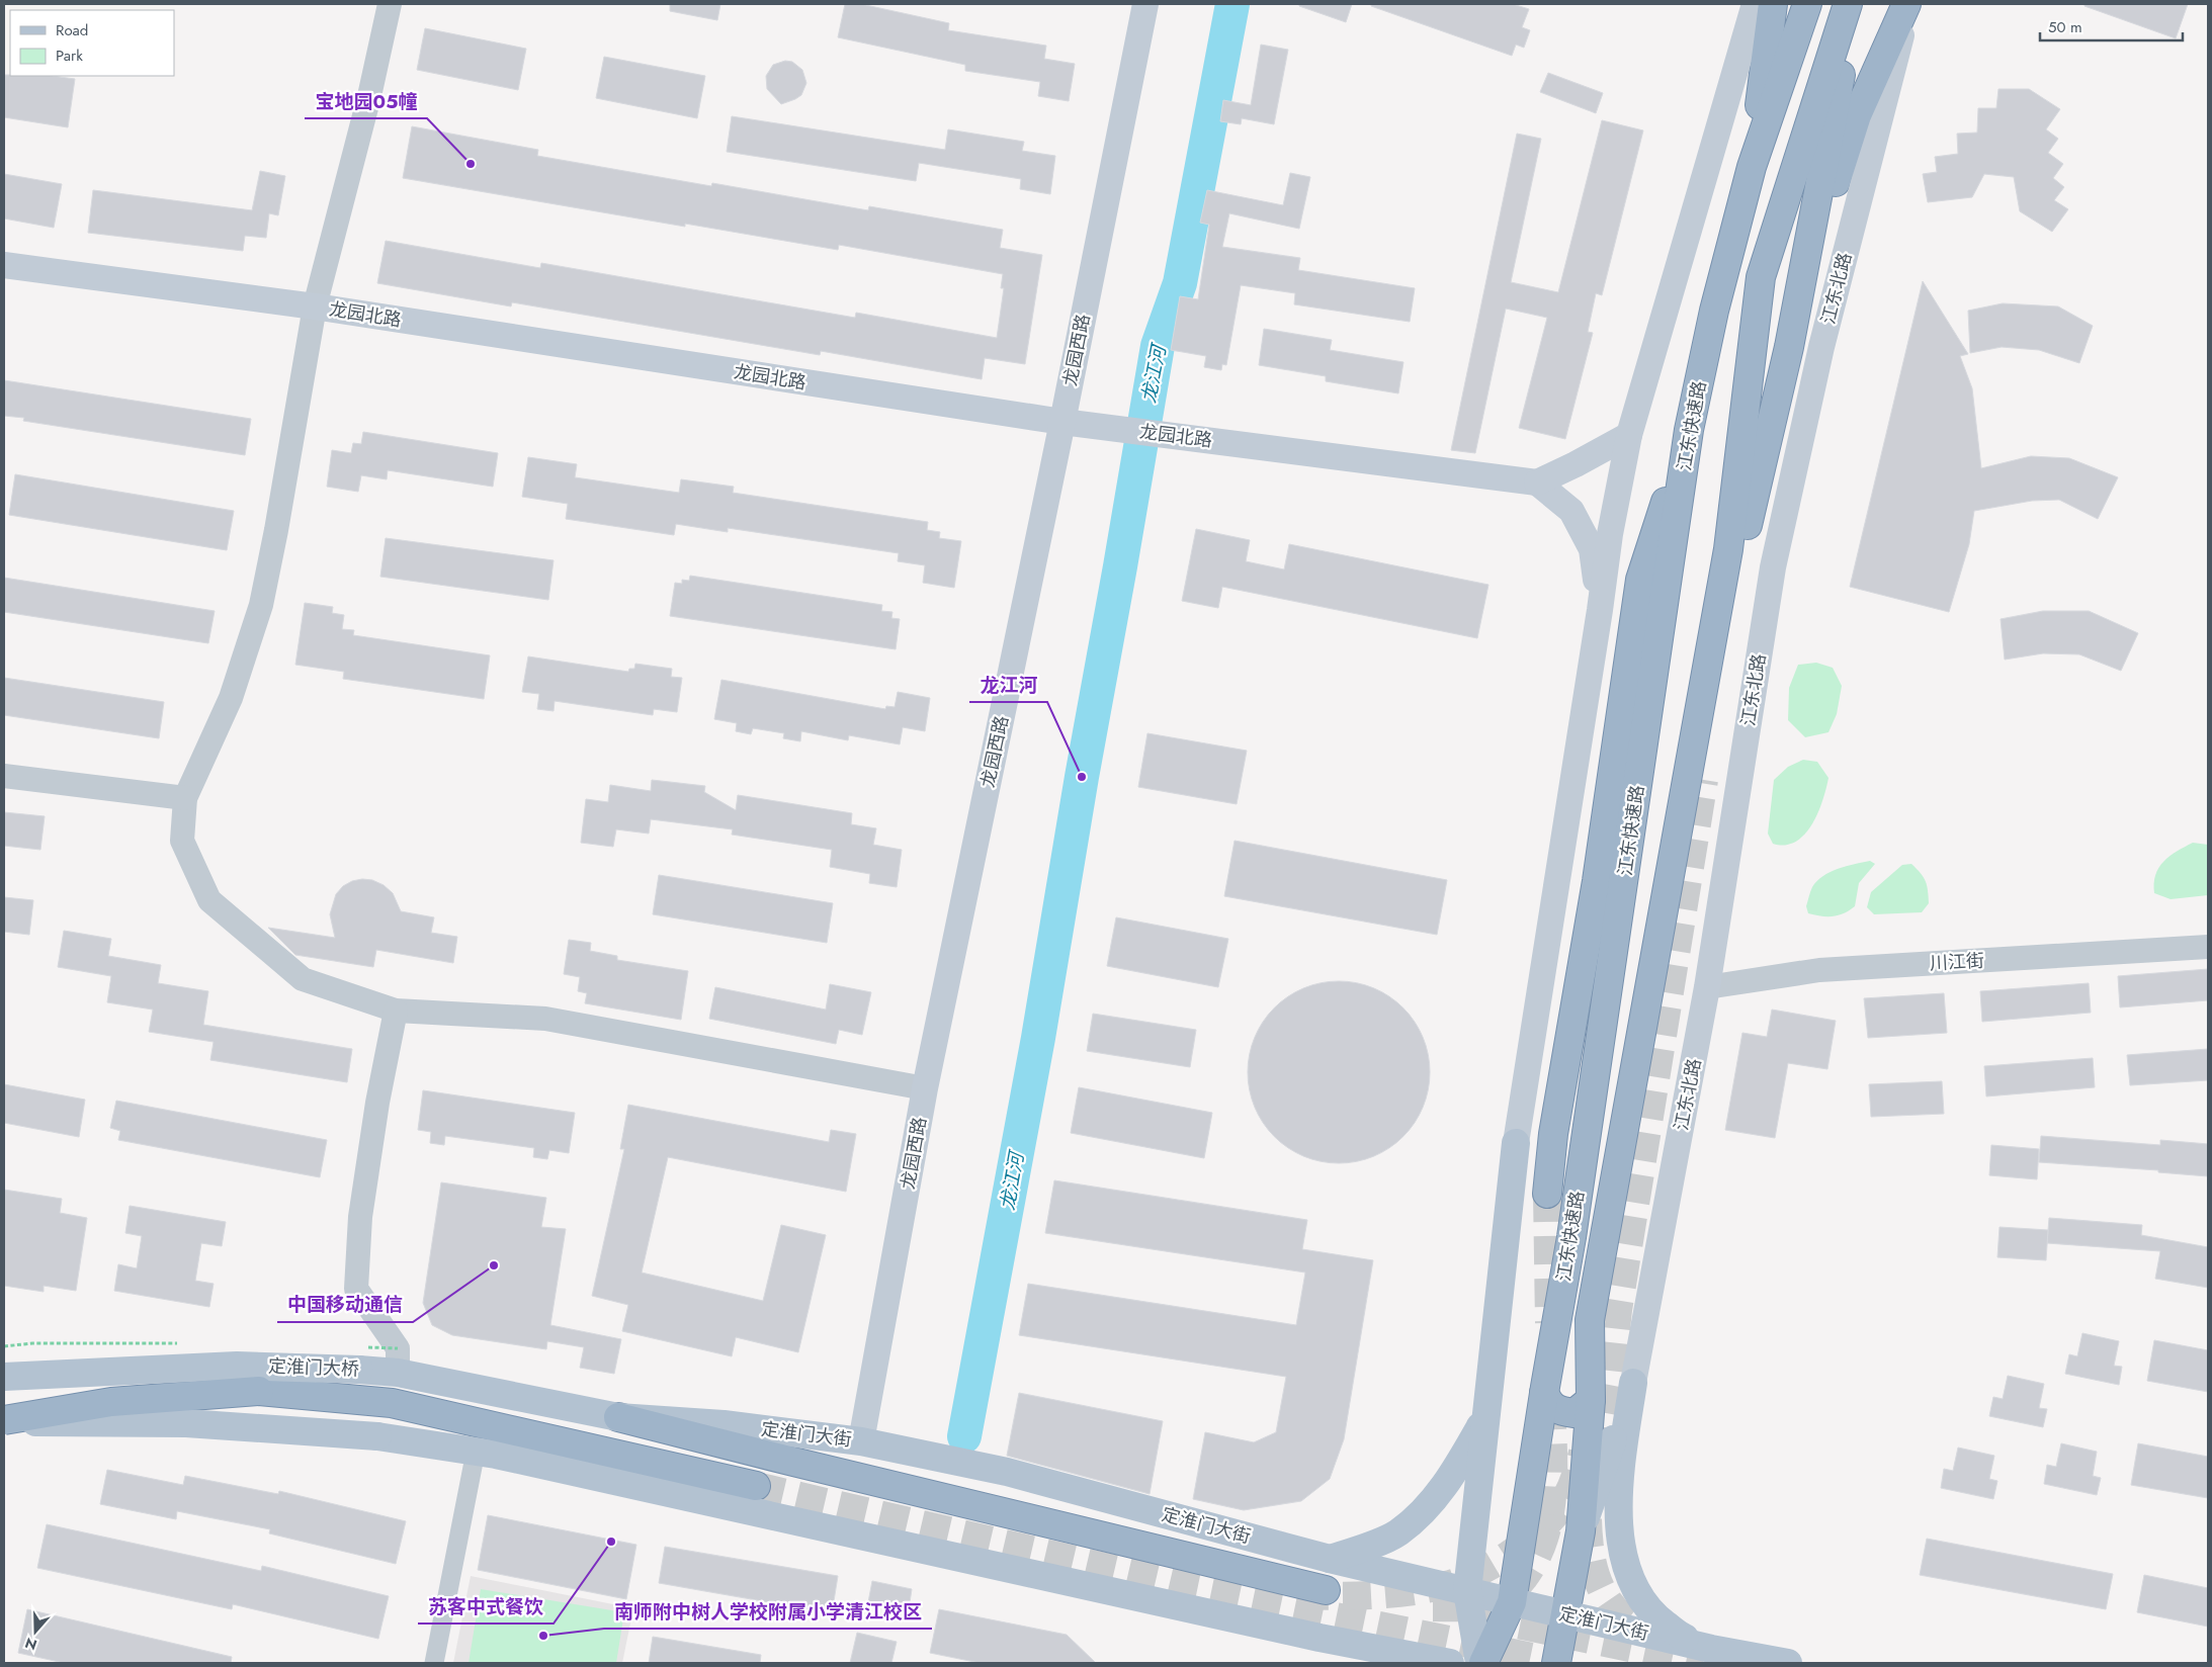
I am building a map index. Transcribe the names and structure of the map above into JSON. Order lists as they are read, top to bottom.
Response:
{
  "streets": {
    "highway": ["江东快速路"],
    "main road": [
      "江东北路",
      "龙园北路",
      "龙园西路",
      "定淮门大桥",
      "定淮门大街"
    ],
    "street": ["川江街"]
  },
  "crossings": [
    ["江东北路", "川江街"],
    ["龙园北路", "龙园西路"],
    ["龙园西路", "定淮门大街"],
    ["江东快速路", "定淮门大街"],
    ["定淮门大桥", "定淮门大街"]
  ],
  "water": ["龙江河"],
  "places": [
    "宝地园05幢",
    "龙江河",
    "中国移动通信",
    "苏客中式餐饮",
    "南师附中树人学校附属小学清江校区"
  ],
  "legend": ["Road", "Park"],
  "scale_bar": "50 m",
  "north": "bottom"
}
